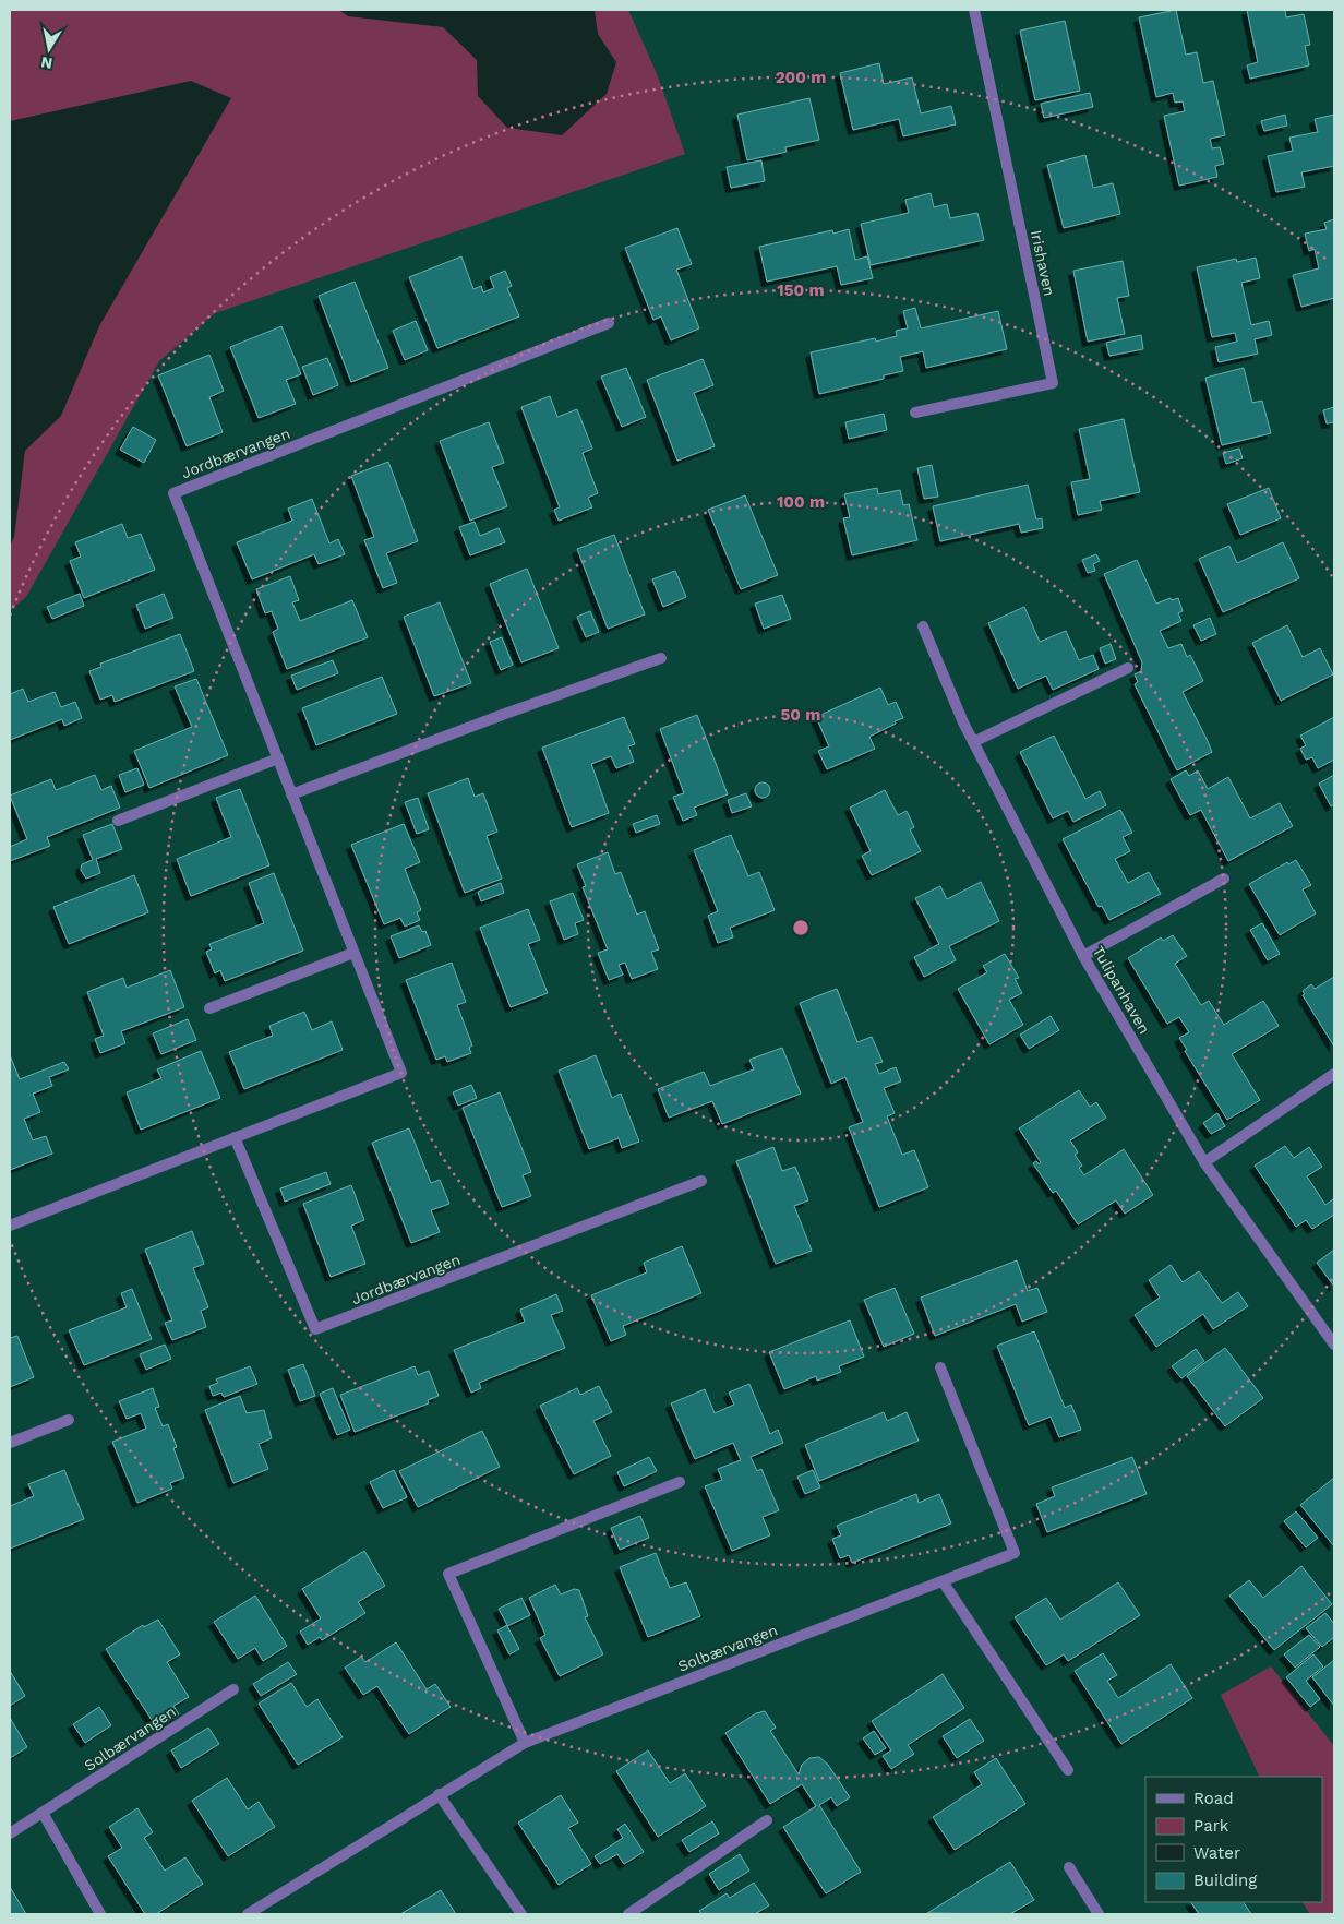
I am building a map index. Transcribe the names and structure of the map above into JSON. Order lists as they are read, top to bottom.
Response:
{
  "streets": {
    "street": [
      "Irishaven",
      "Jordbærvangen",
      "Tulipanhaven",
      "Solbærvangen"
    ]
  },
  "legend": [
    "Road",
    "Park",
    "Water",
    "Building"
  ],
  "north": "bottom",
  "rings": [
    "200 m",
    "150 m",
    "100 m",
    "50 m"
  ]
}
